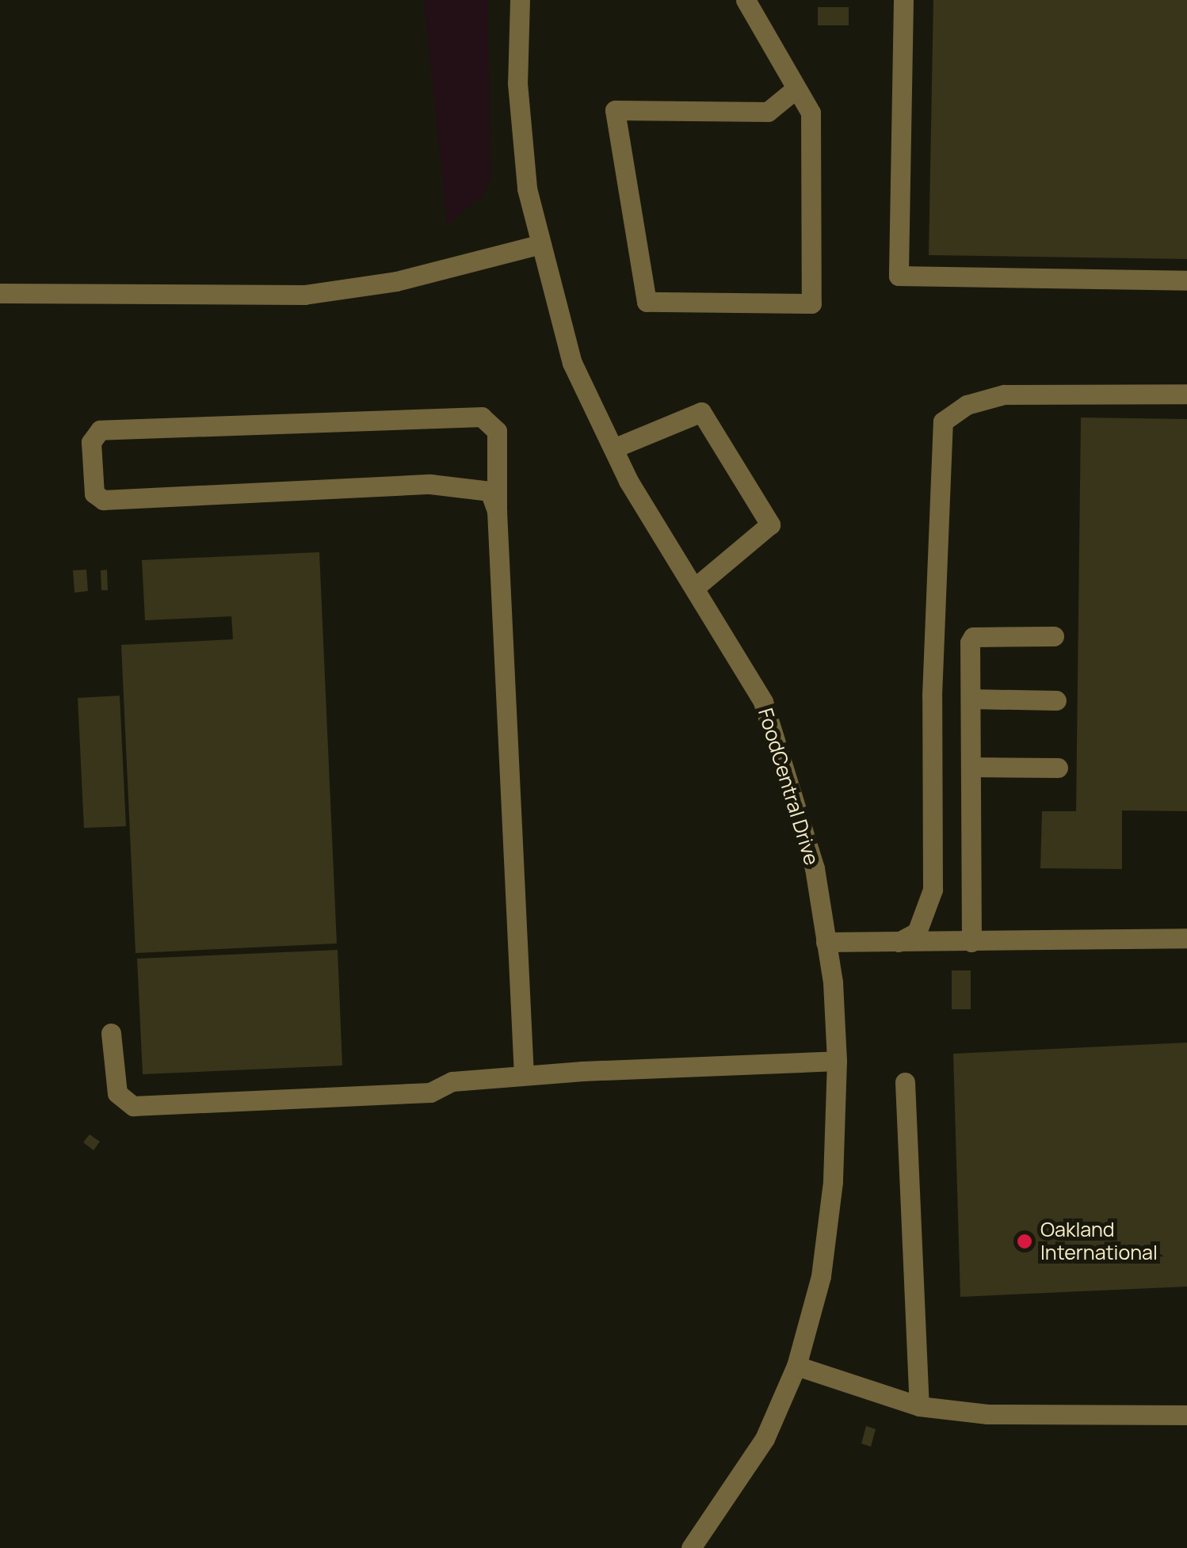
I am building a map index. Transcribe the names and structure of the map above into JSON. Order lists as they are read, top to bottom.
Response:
{
  "streets": {
    "street": ["FoodCentral Drive"]
  },
  "places": ["Oakland International"]
}
